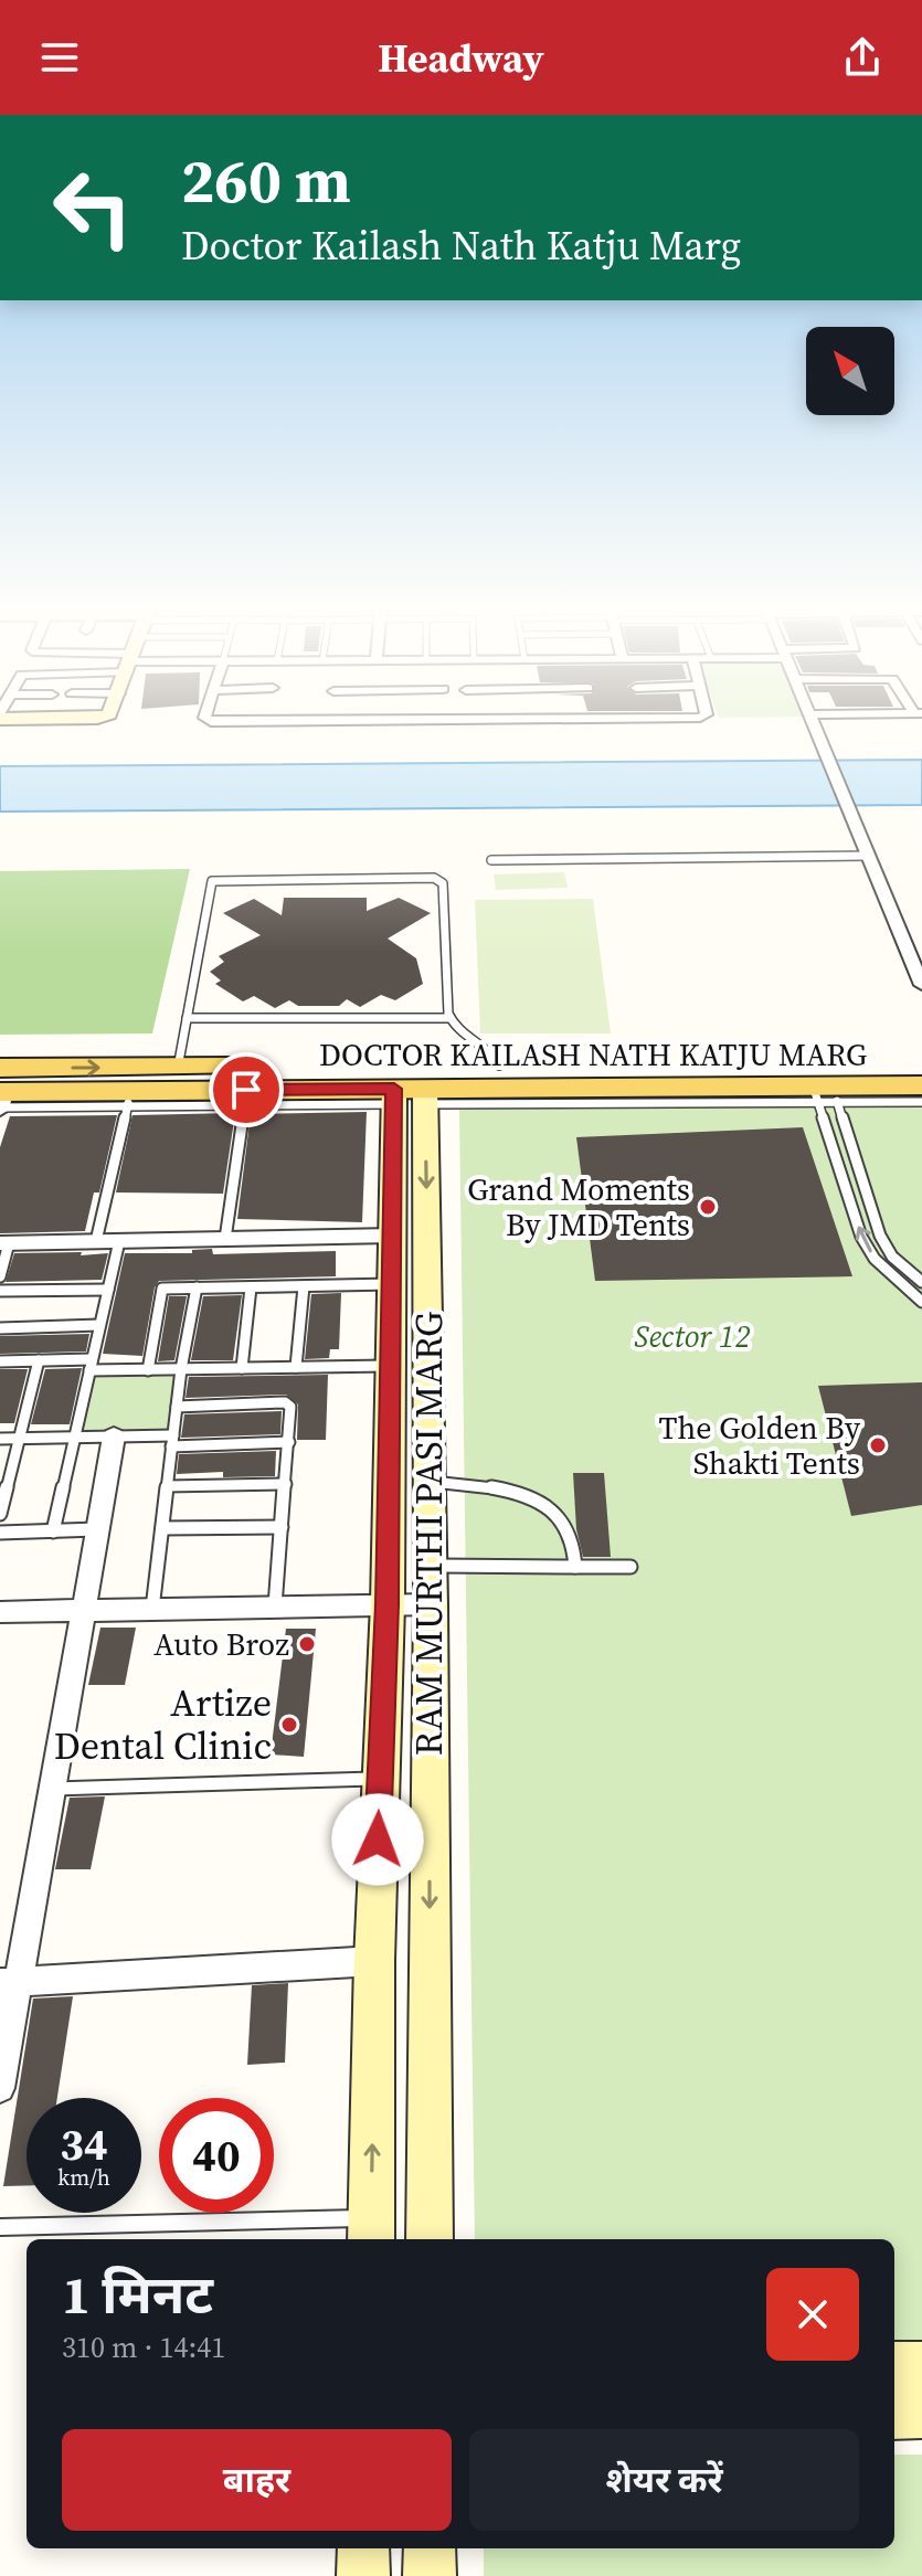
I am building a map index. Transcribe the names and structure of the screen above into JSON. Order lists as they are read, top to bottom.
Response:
{
  "streets": {
    "main road": ["DOCTOR KAILASH NATH KATJU MARG"],
    "street": ["RAM MURTHI PASI MARG"]
  },
  "crossings": [
    ["DOCTOR KAILASH NATH KATJU MARG", "RAM MURTHI PASI MARG"]
  ],
  "parks": ["Sector 12"],
  "places": [
    "Grand Moments By JMD Tents",
    "The Golden By Shakti Tents",
    "Auto Broz",
    "Artize Dental Clinic"
  ],
  "north": "top left",
  "page": {
    "header": "Headway",
    "turn": ["260 m", "Doctor Kailash Nath Katju Marg"],
    "speed": "34 km/h",
    "limit": "40",
    "heading": ["1 मिनट", "310 m · 14:41"],
    "buttons": ["बाहर", "शेयर करें"]
  }
}
